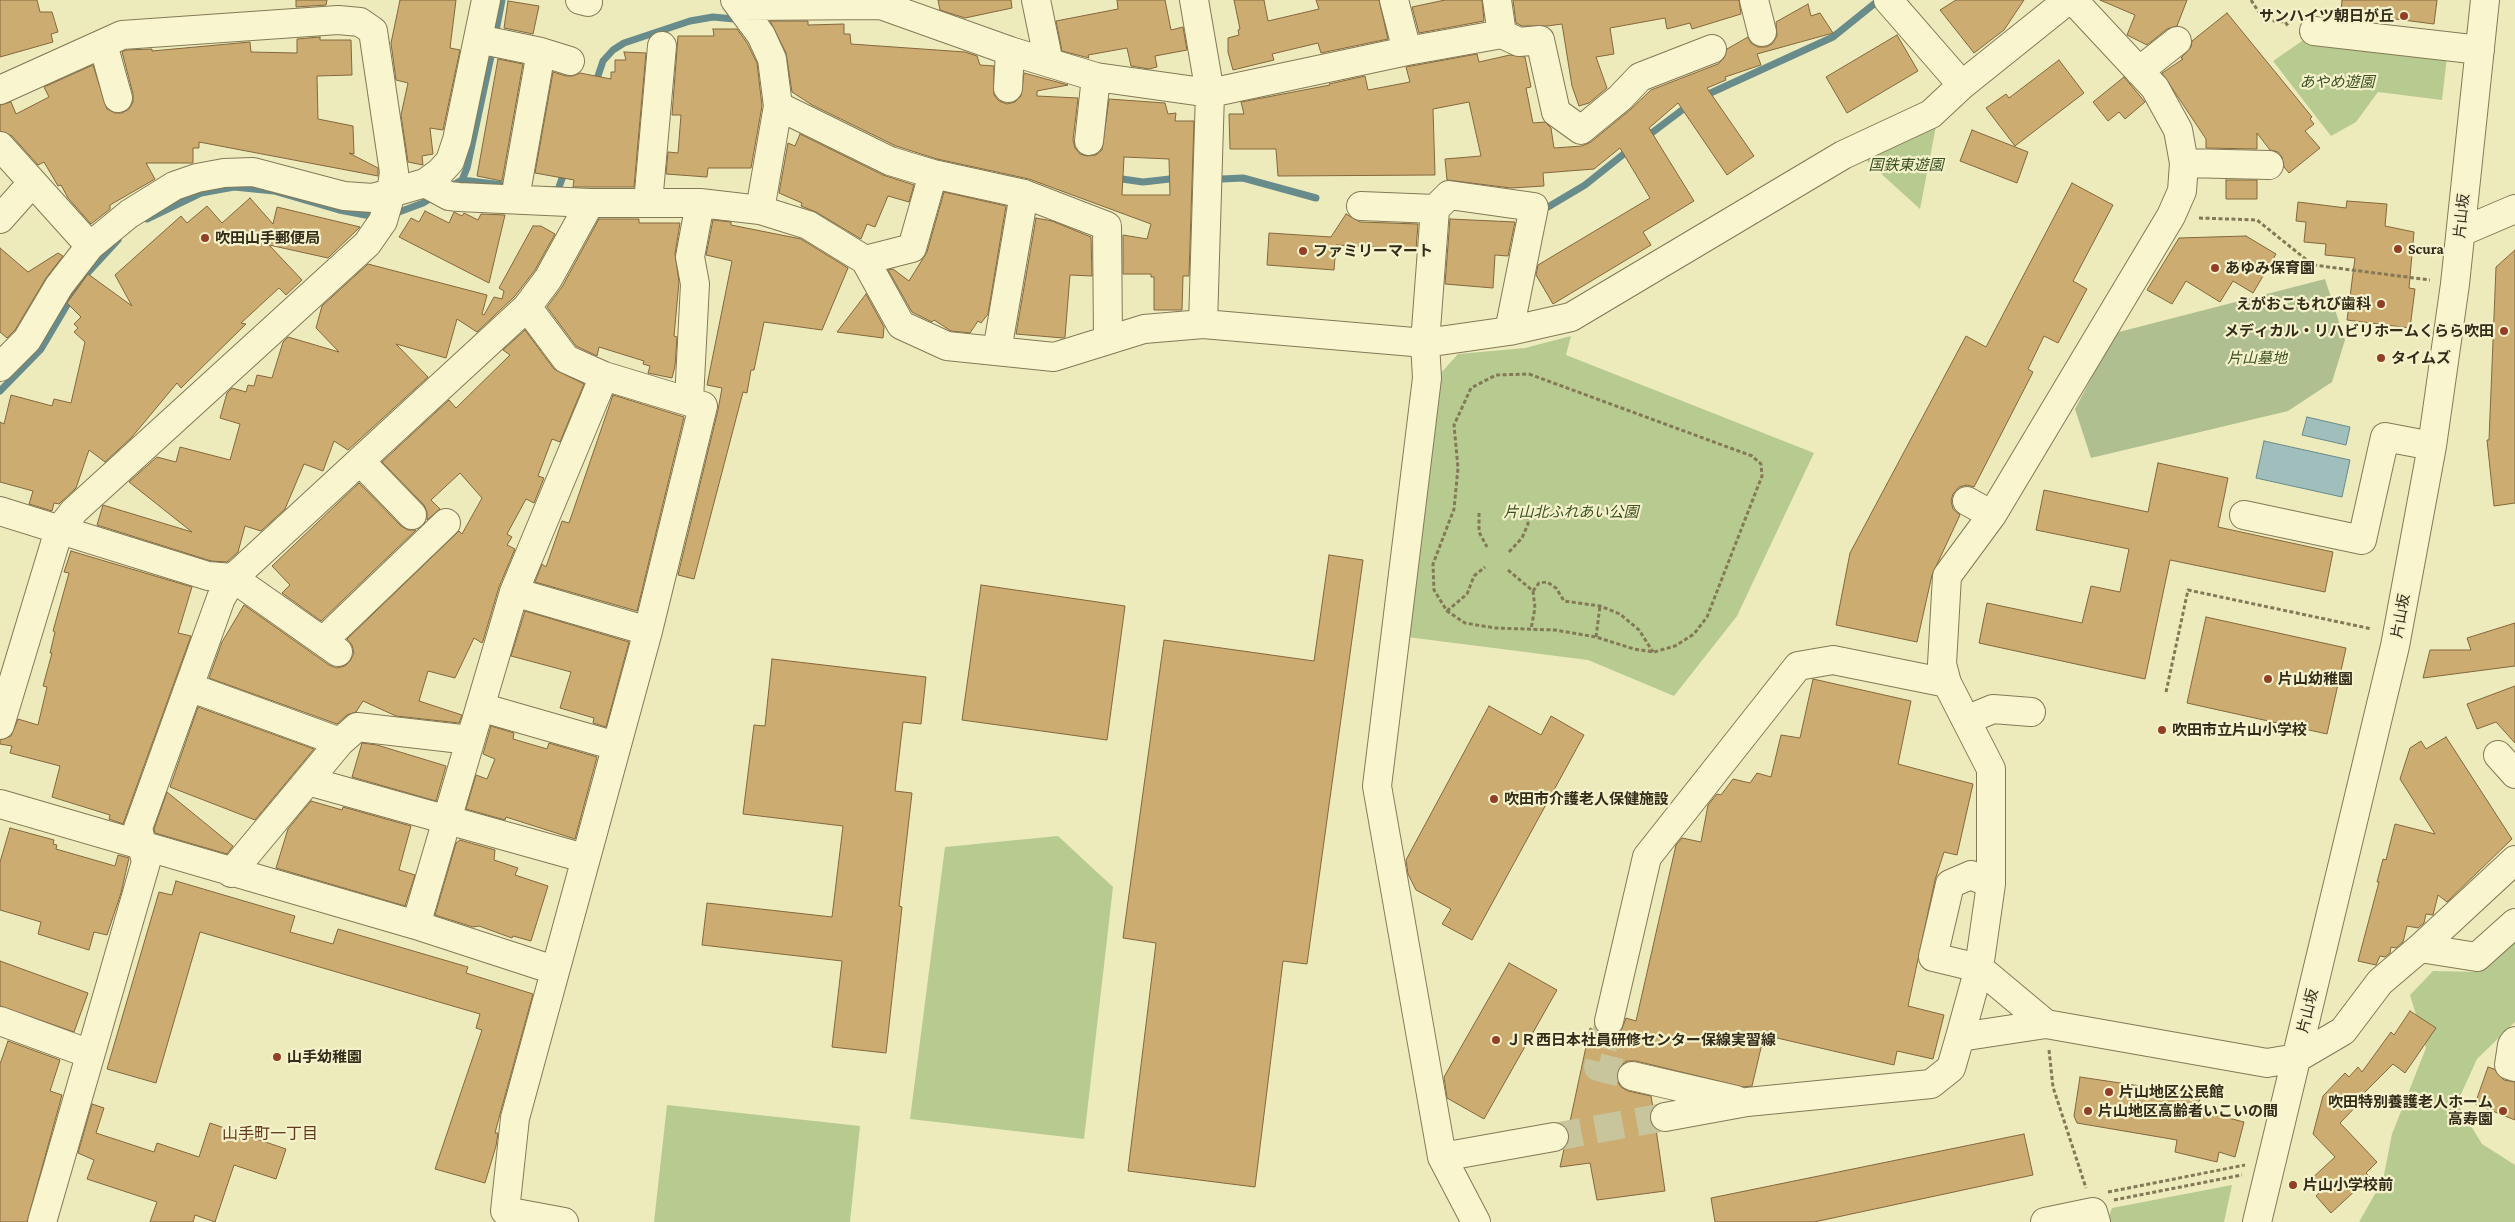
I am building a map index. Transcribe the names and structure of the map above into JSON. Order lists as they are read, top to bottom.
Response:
{
  "streets": {
    "street": ["片山坂"]
  },
  "districts": ["山手町一丁目"],
  "parks": [
    "あやめ遊園",
    "国鉄東遊園",
    "片山墓地",
    "片山北ふれあい公園"
  ],
  "places": [
    "サンハイツ朝日が丘",
    "吹田山手郵便局",
    "Scura",
    "ファミリーマート",
    "あゆみ保育園",
    "えがおこもれび歯科",
    "メディカル・リハビリホームくらら吹田",
    "タイムズ",
    "片山幼稚園",
    "吹田市立片山小学校",
    "吹田市介護老人保健施設",
    "ＪＲ西日本社員研修センター保線実習線",
    "山手幼稚園",
    "片山地区公民館",
    "片山地区高齢者いこいの間",
    "吹田特別養護老人ホーム 高寿園",
    "片山小学校前"
  ]
}
